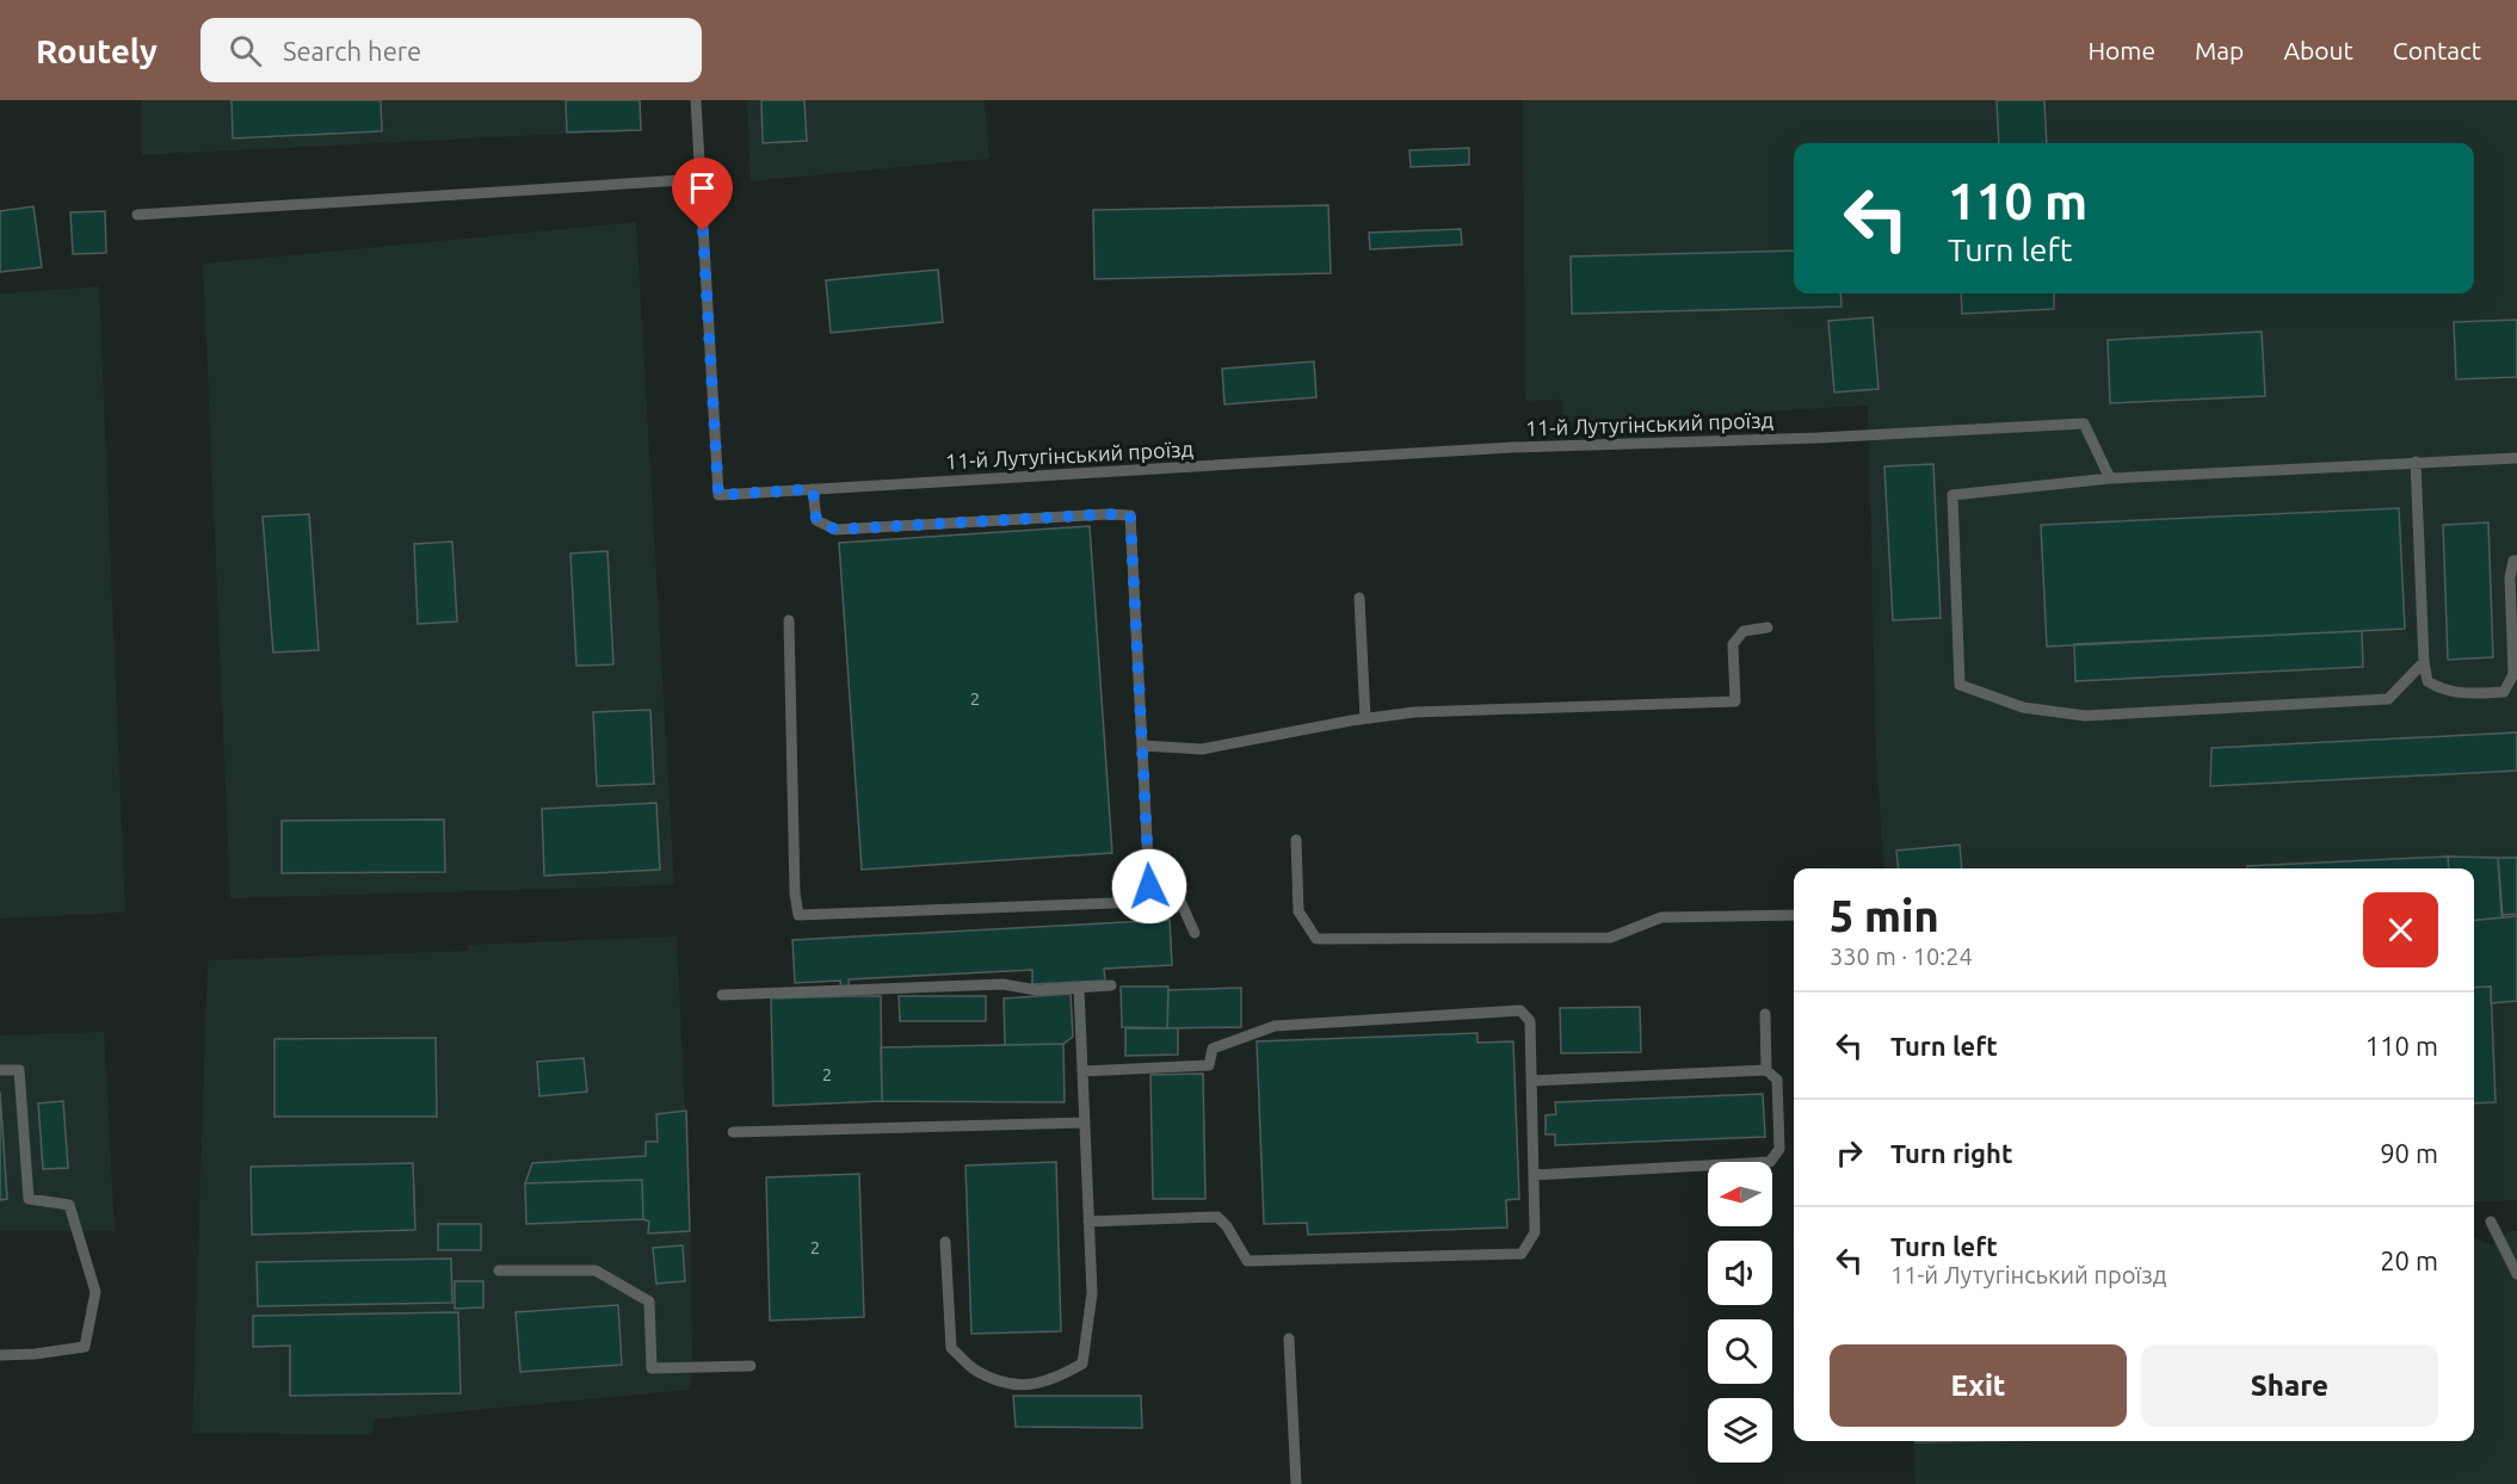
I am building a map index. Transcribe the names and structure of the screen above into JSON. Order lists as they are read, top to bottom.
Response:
{
  "streets": {
    "lane": ["11-й Лутугінський проїзд"]
  },
  "house_numbers": ["2", "2", "2"],
  "north": "left",
  "page": {
    "header": "Routely",
    "search": "Search here",
    "nav": [
      "Home",
      "Map",
      "About",
      "Contact"
    ],
    "turn": ["110 m", "Turn left"],
    "heading": ["5 min", "330 m · 10:24"],
    "list": [
      {
        "name": "Turn left",
        "value": "110 m"
      },
      {
        "name": "Turn right",
        "value": "90 m"
      },
      {
        "name": "Turn left",
        "note": "11-й Лутугінський проїзд",
        "value": "20 m"
      }
    ],
    "buttons": ["Exit", "Share"]
  }
}
